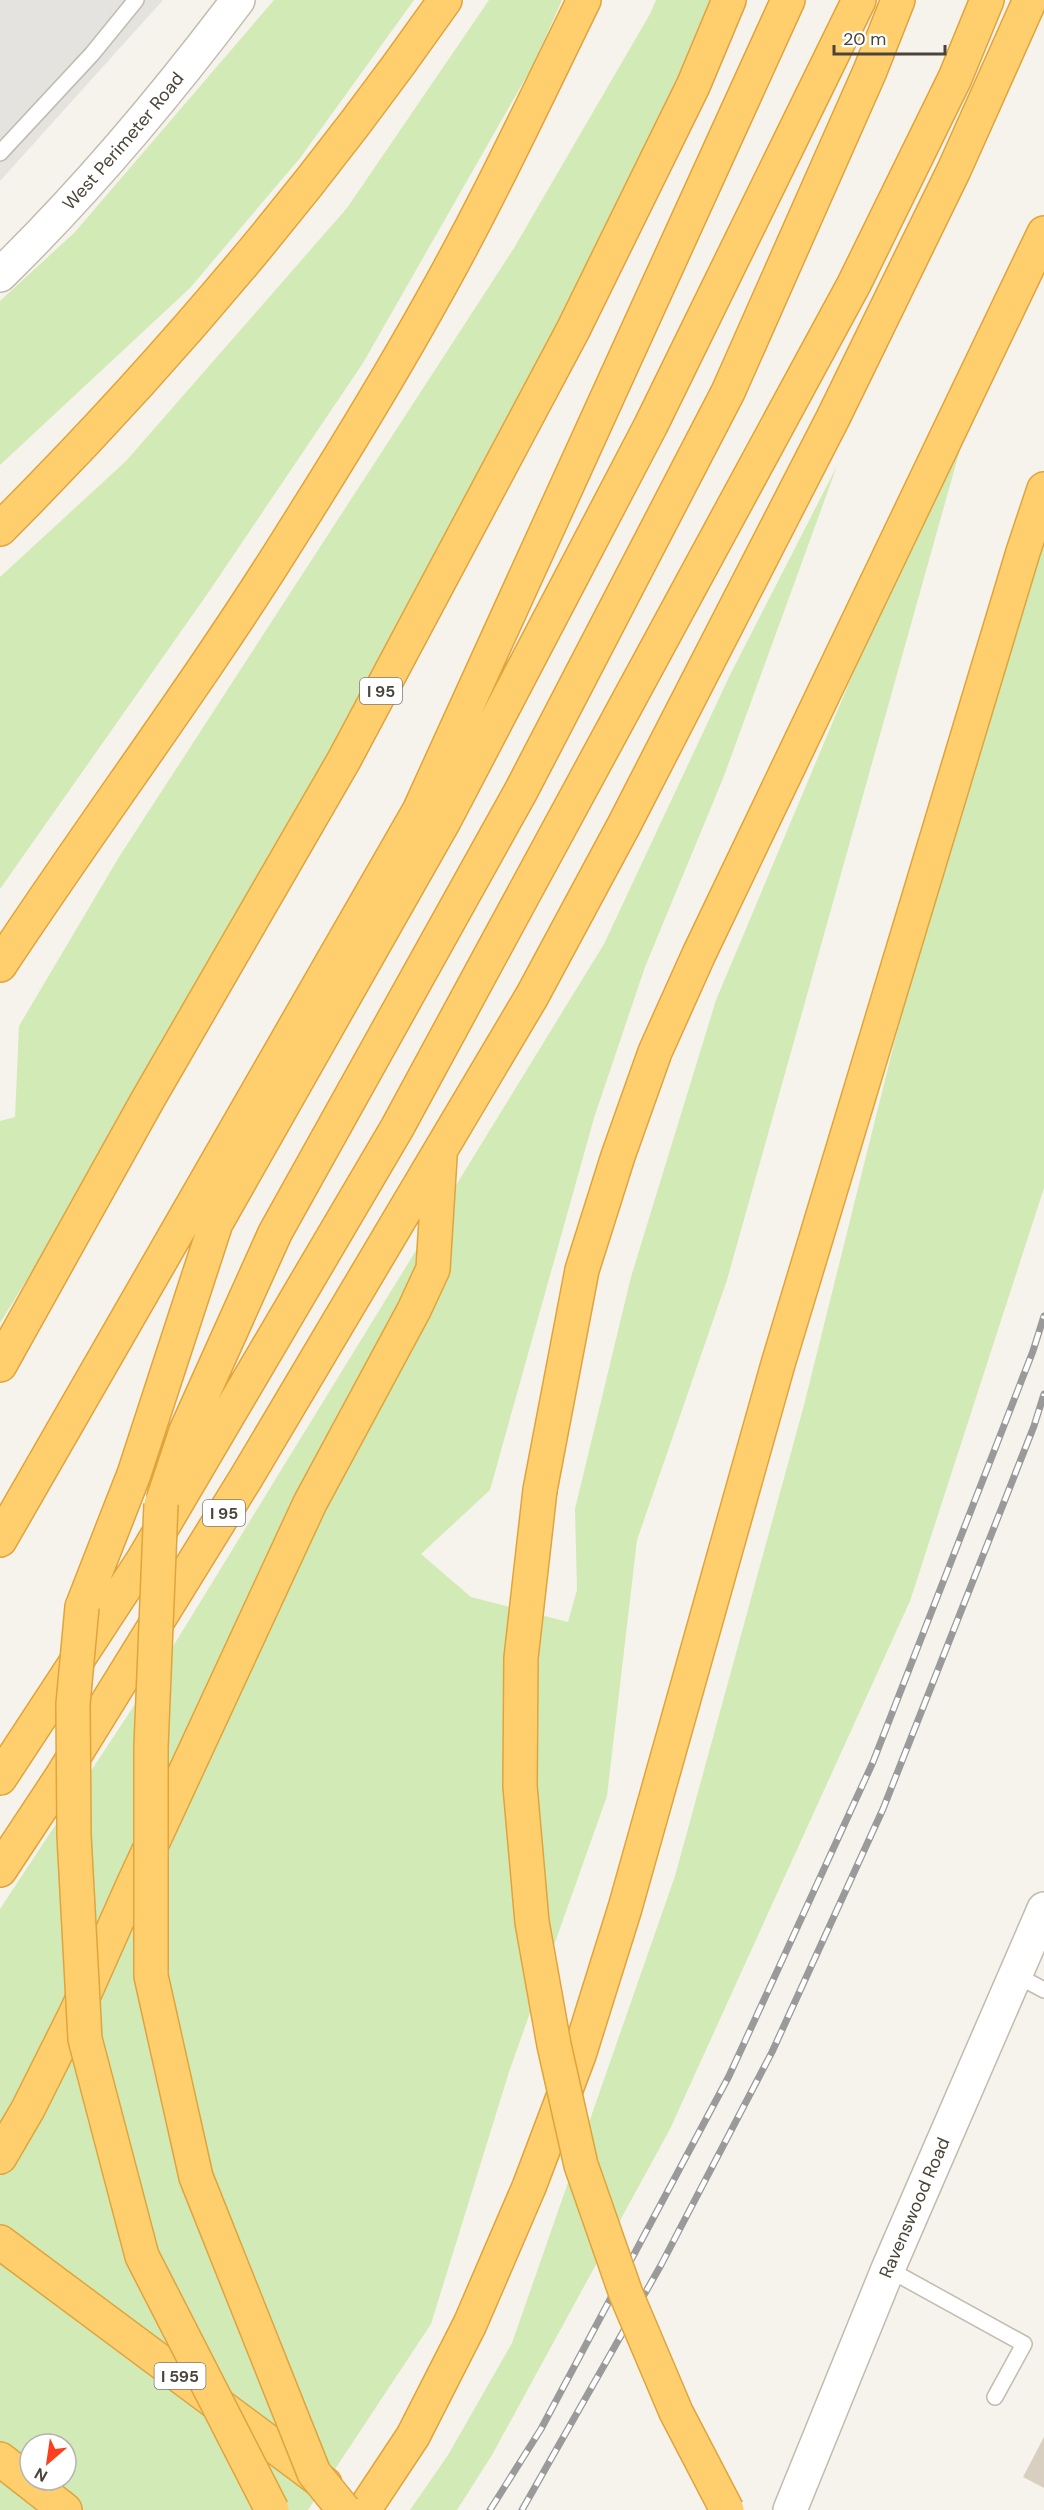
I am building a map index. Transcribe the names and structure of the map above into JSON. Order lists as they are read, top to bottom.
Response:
{
  "streets": {
    "highway": ["I 95", "I 595"],
    "street": ["West Perimeter Road", "Ravenswood Road"]
  },
  "scale_bar": "20 m",
  "north": "bottom left"
}
